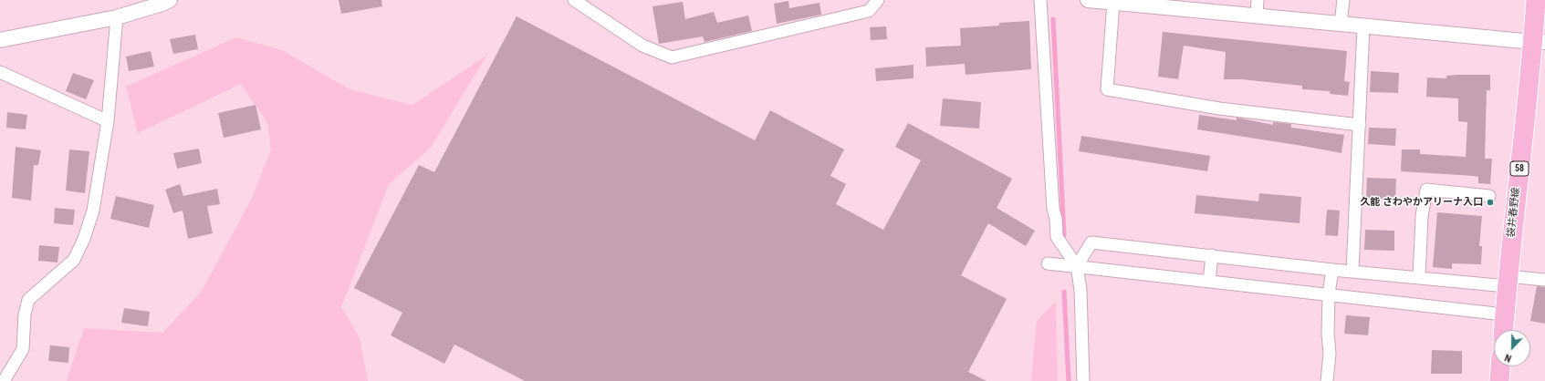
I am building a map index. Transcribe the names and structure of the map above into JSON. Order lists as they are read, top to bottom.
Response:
{
  "streets": {
    "main road": ["58", "袋井春野線"]
  },
  "places": ["久能 さわやかアリーナ入口"],
  "north": "bottom"
}
